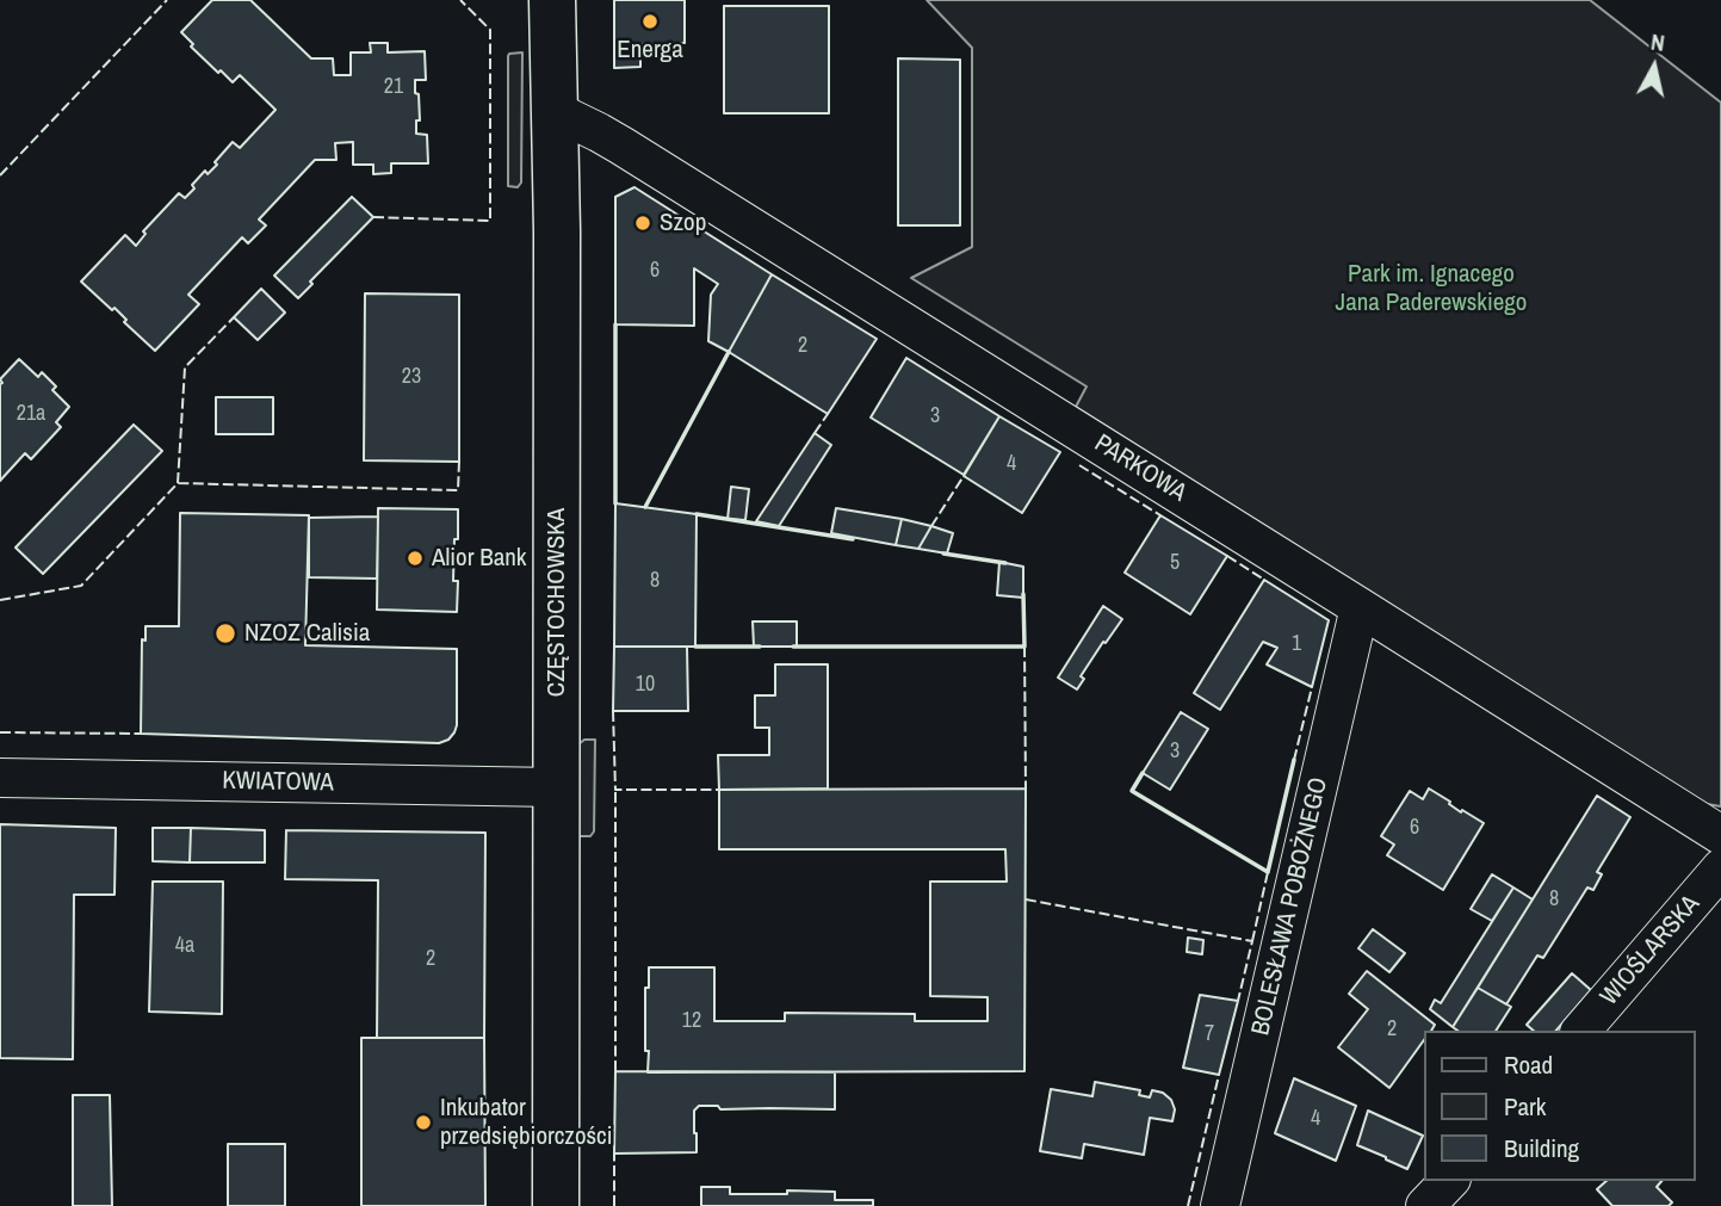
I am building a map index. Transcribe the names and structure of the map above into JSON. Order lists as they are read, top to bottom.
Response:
{
  "streets": {
    "street": [
      "PARKOWA",
      "CZĘSTOCHOWSKA",
      "KWIATOWA",
      "BOLESŁAWA POBOŻNEGO",
      "WIOŚLARSKA"
    ]
  },
  "crossings": [
    ["PARKOWA", "CZĘSTOCHOWSKA"],
    ["PARKOWA", "BOLESŁAWA POBOŻNEGO"],
    ["CZĘSTOCHOWSKA", "KWIATOWA"]
  ],
  "parks": ["Park im. Ignacego Jana Paderewskiego"],
  "places": [
    "Energa",
    "Szop",
    "Alior Bank",
    "NZOZ Calisia",
    "Inkubator przedsiębiorczości"
  ],
  "house_numbers": [
    "21",
    "6",
    "2",
    "23",
    "21a",
    "3",
    "4",
    "5",
    "8",
    "1",
    "10",
    "3",
    "6",
    "8",
    "4a",
    "2",
    "12",
    "2",
    "7",
    "4"
  ],
  "legend": ["Road", "Park", "Building"],
  "north": "top"
}
